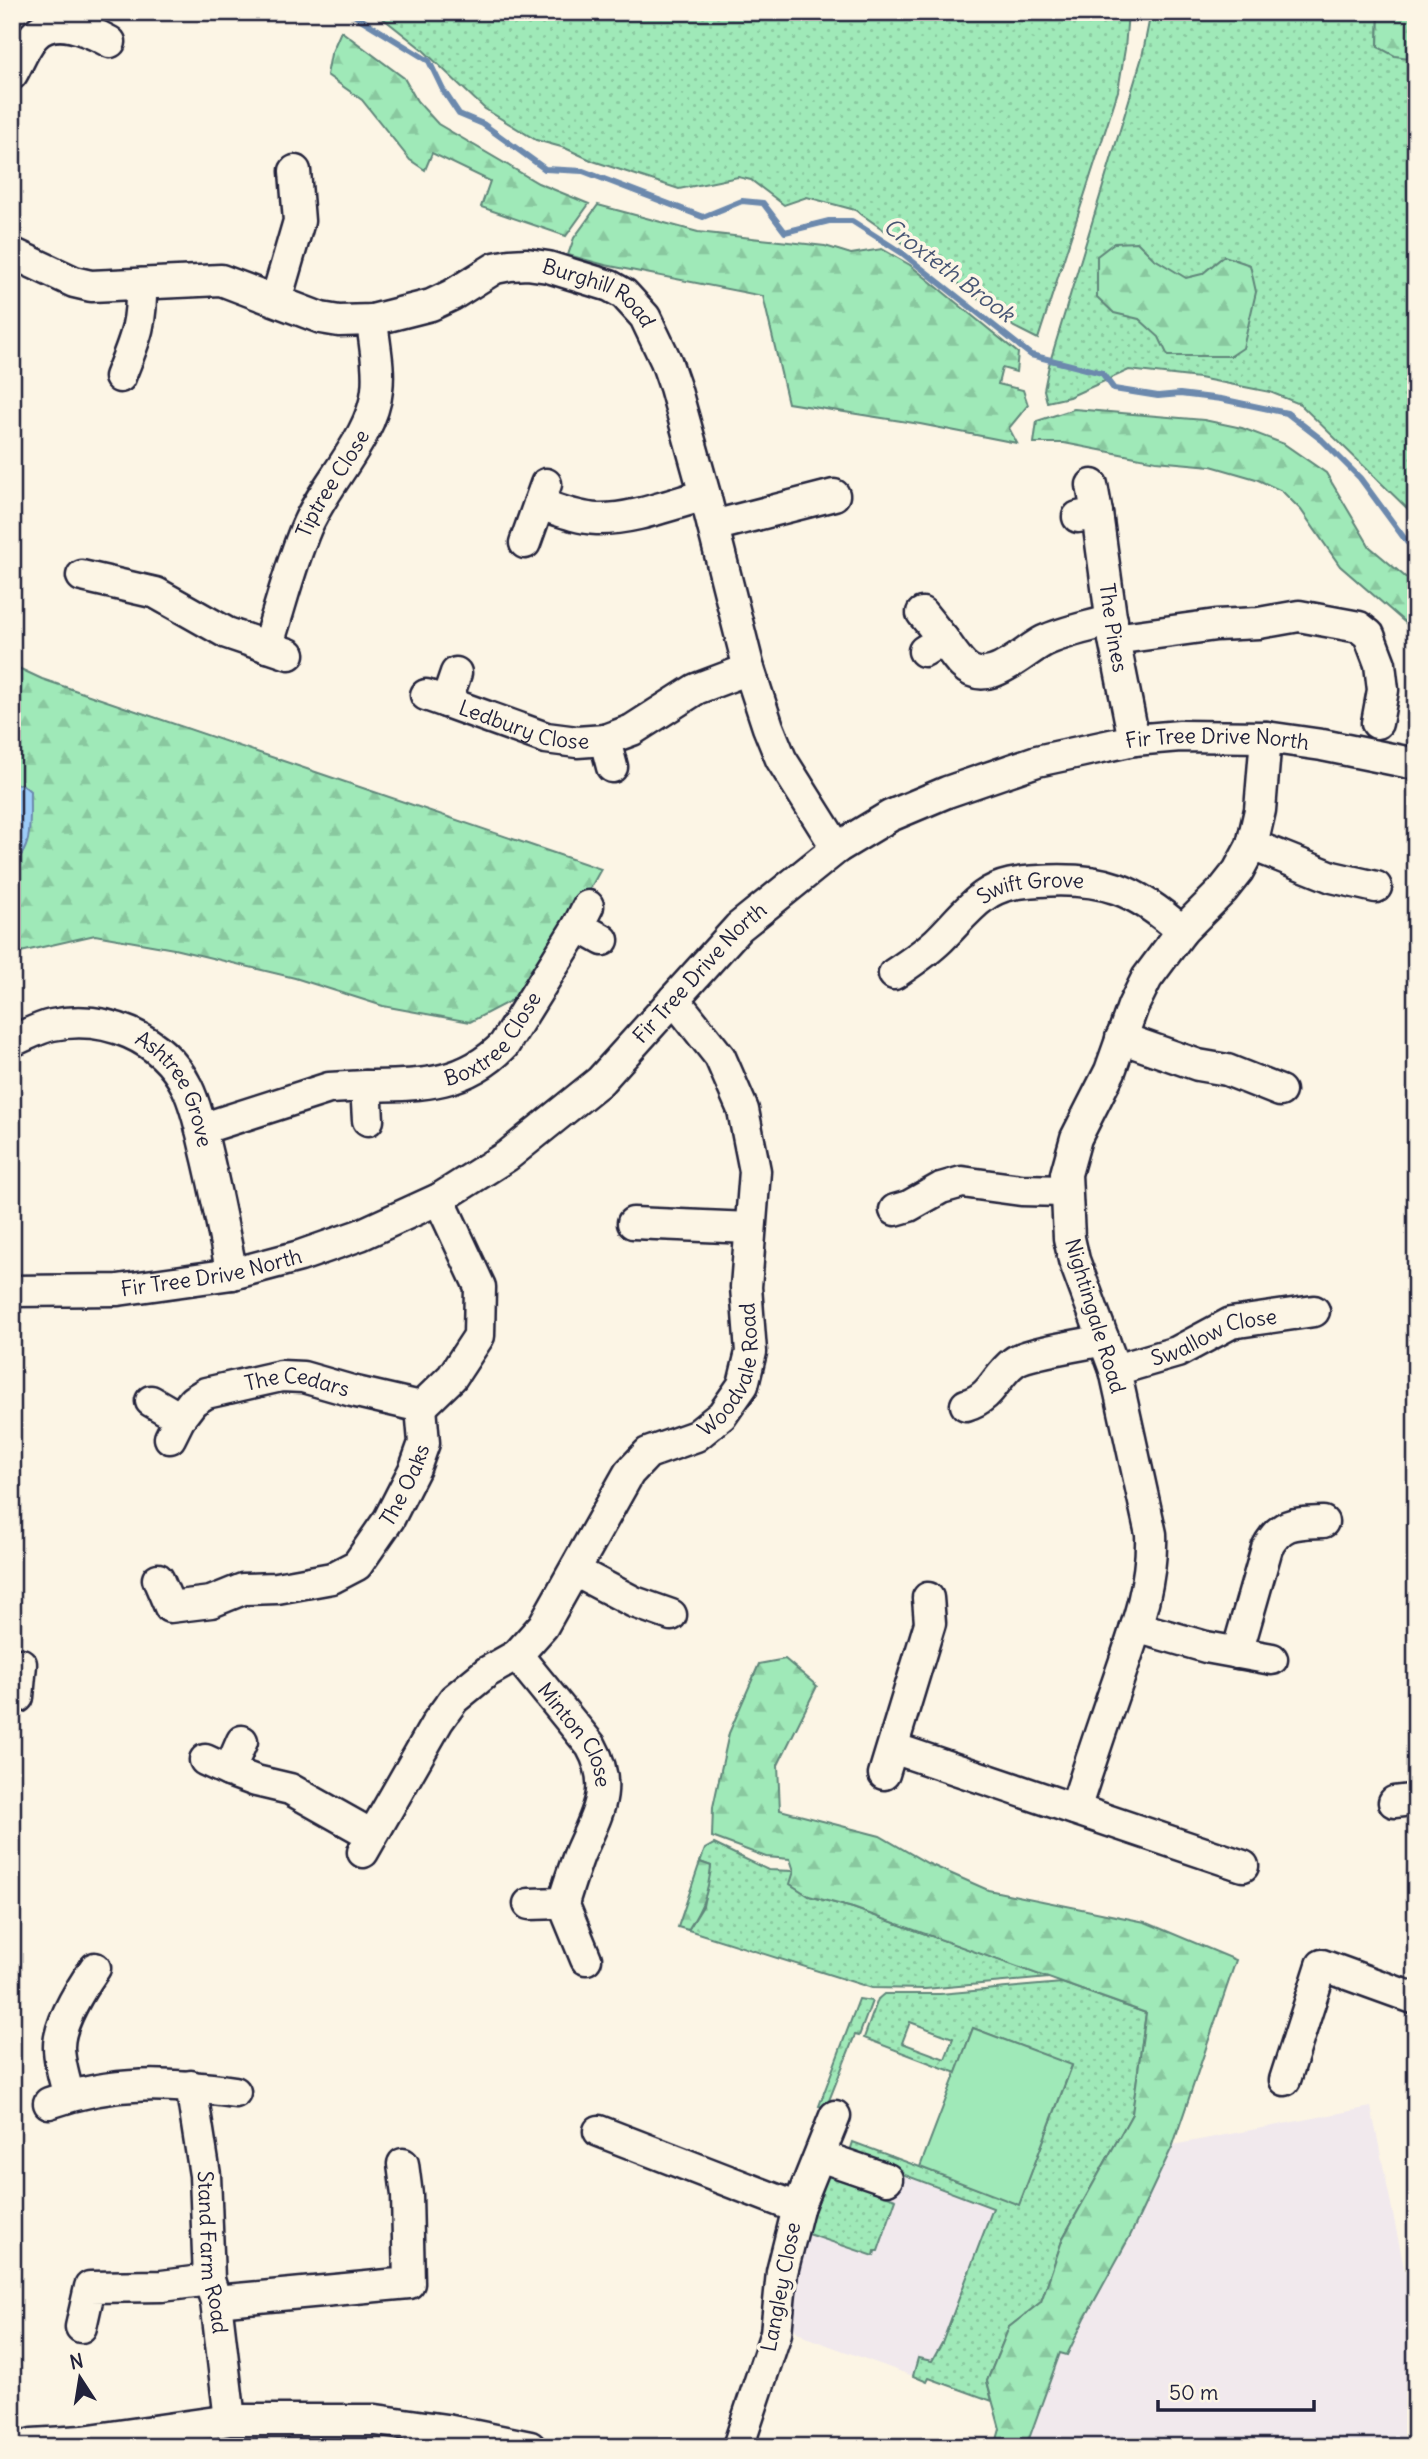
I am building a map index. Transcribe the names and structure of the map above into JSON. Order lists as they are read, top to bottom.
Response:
{
  "streets": {
    "street": [
      "Burghill Road",
      "Tiptree Close",
      "The Pines",
      "Ledbury Close",
      "Fir Tree Drive North",
      "Swift Grove",
      "Boxtree Close",
      "Ashtree Grove",
      "Nightingale Road",
      "Swallow Close",
      "Woodvale Road",
      "The Cedars",
      "The Oaks",
      "Minton Close",
      "Stand Farm Road",
      "Langley Close"
    ]
  },
  "crossings": [
    ["Burghill Road", "Tiptree Close"],
    ["Burghill Road", "Ledbury Close"],
    ["Burghill Road", "Fir Tree Drive North"],
    ["The Pines", "Fir Tree Drive North"],
    ["Fir Tree Drive North", "Ashtree Grove"],
    ["Fir Tree Drive North", "Nightingale Road"],
    ["Fir Tree Drive North", "Woodvale Road"],
    ["Swift Grove", "Nightingale Road"],
    ["Boxtree Close", "Ashtree Grove"],
    ["Nightingale Road", "Swallow Close"],
    ["Woodvale Road", "Minton Close"],
    ["The Cedars", "The Oaks"]
  ],
  "water": ["Croxteth Brook"],
  "scale_bar": "50 m",
  "north": "top"
}
